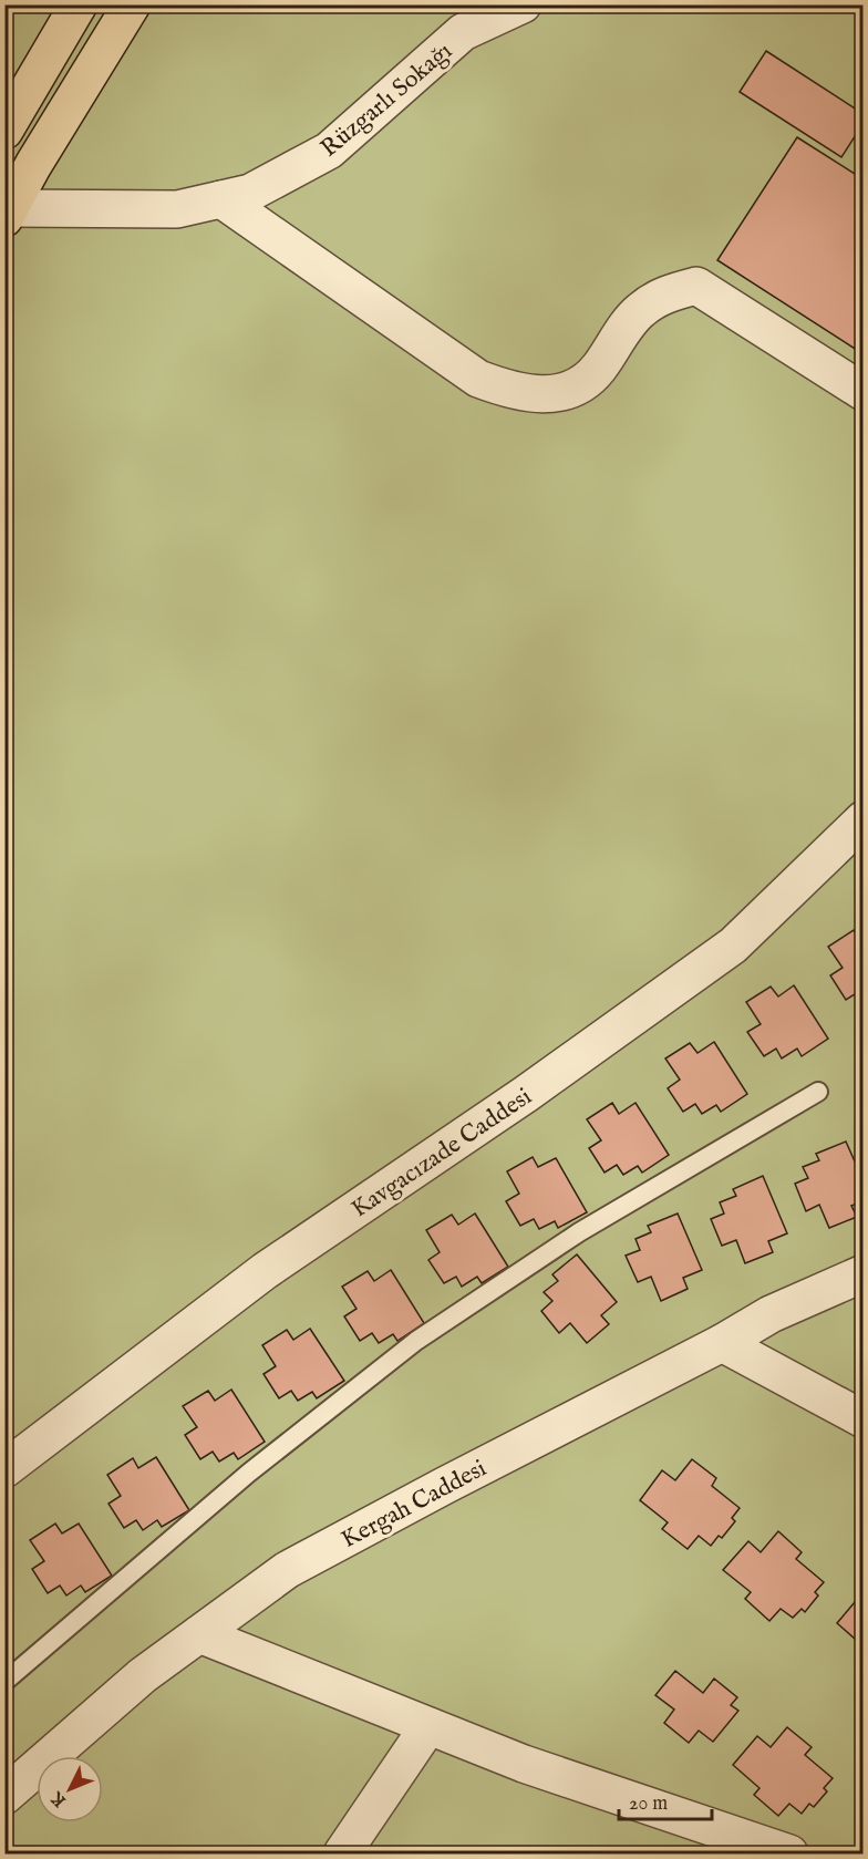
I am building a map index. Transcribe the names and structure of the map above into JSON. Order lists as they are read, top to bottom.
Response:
{
  "streets": {
    "street": ["Rüzgarlı Sokağı", "Kavgacızade Caddesi", "Kergah Caddesi"]
  },
  "scale_bar": "20 m",
  "north": "bottom left"
}
